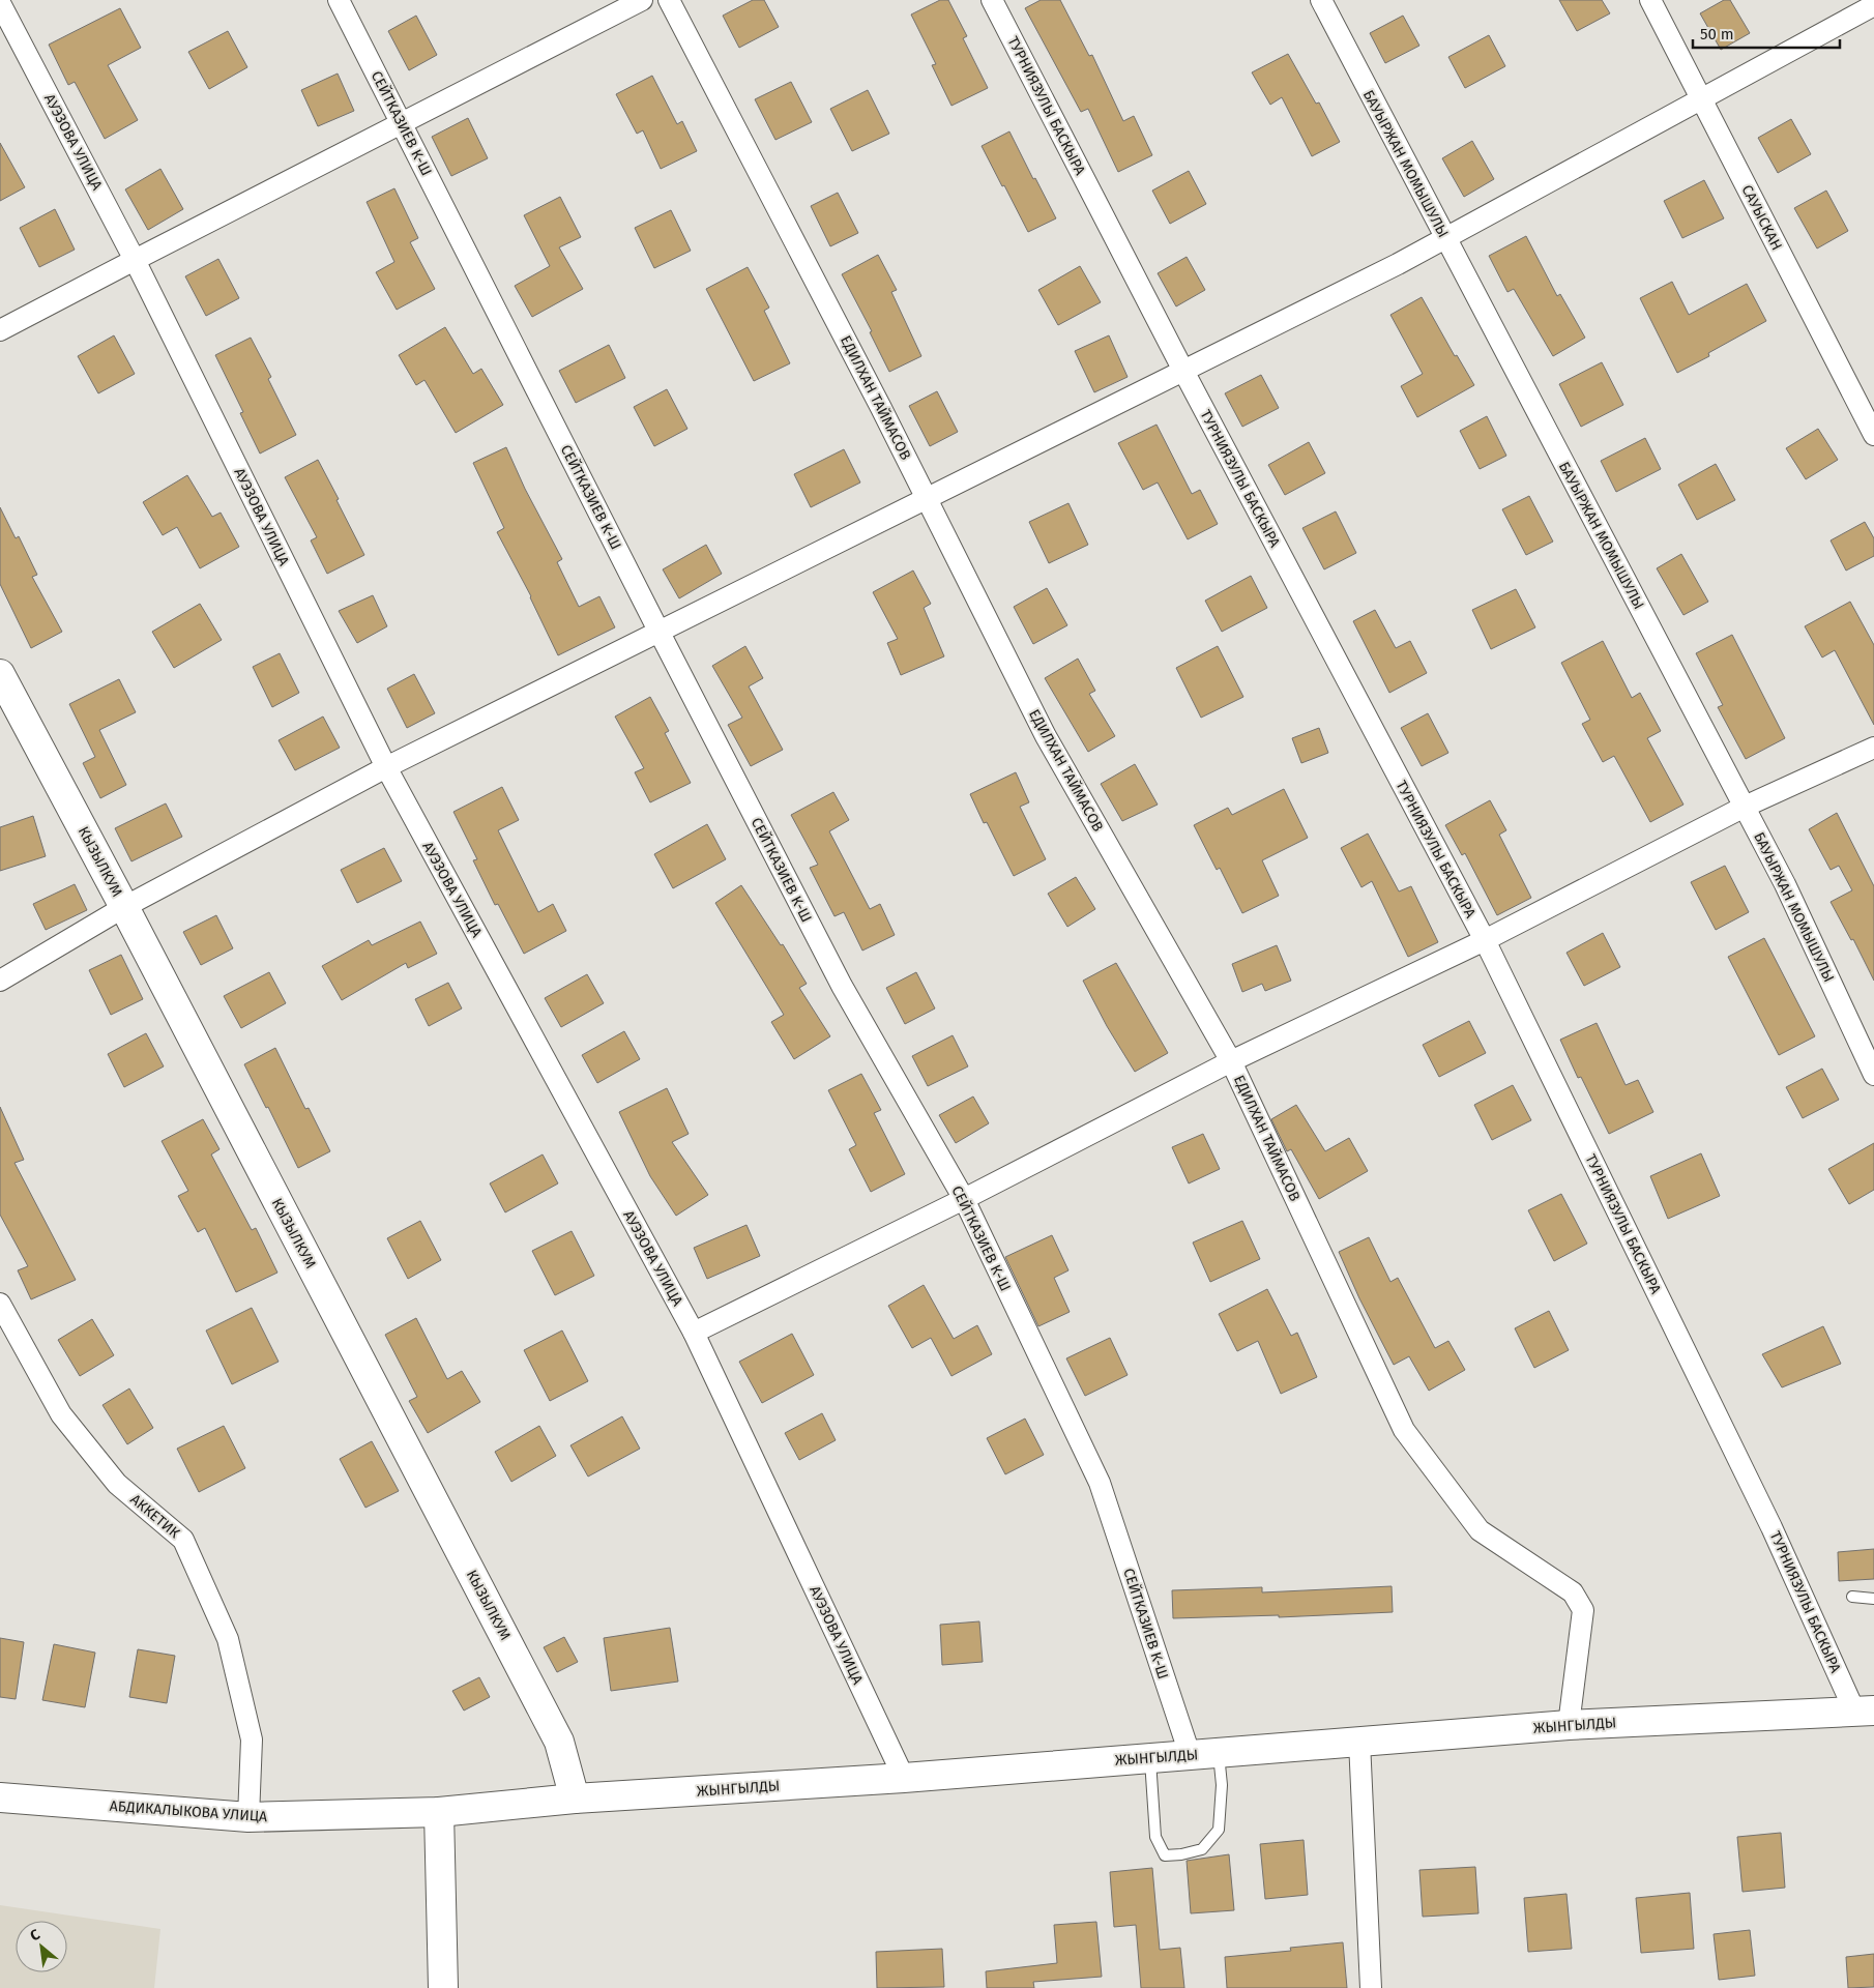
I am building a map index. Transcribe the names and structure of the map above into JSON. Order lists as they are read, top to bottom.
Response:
{
  "streets": {
    "street": [
      "ТУРНИЯЗУЛЫ БАСКЫРА",
      "СЕЙТКАЗИЕВ К-Ш",
      "АУЭЗОВА УЛИЦА",
      "БАУЫРЖАН МОМЫШУЛЫ",
      "САУЫСКАН",
      "ЕДИЛХАН ТАЙМАСОВ",
      "КЫЗЫЛКУМ",
      "АККЕТИК",
      "ЖЫНГЫЛДЫ",
      "АБДИКАЛЫКОВА УЛИЦА"
    ]
  },
  "crossings": [
    ["ТУРНИЯЗУЛЫ БАСКЫРА", "ЖЫНГЫЛДЫ"],
    ["СЕЙТКАЗИЕВ К-Ш", "ЖЫНГЫЛДЫ"],
    ["АУЭЗОВА УЛИЦА", "ЖЫНГЫЛДЫ"],
    ["ЕДИЛХАН ТАЙМАСОВ", "ЖЫНГЫЛДЫ"],
    ["КЫЗЫЛКУМ", "ЖЫНГЫЛДЫ"],
    ["АККЕТИК", "АБДИКАЛЫКОВА УЛИЦА"],
    ["ЖЫНГЫЛДЫ", "АБДИКАЛЫКОВА УЛИЦА"]
  ],
  "scale_bar": "50 m",
  "north": "top left"
}
